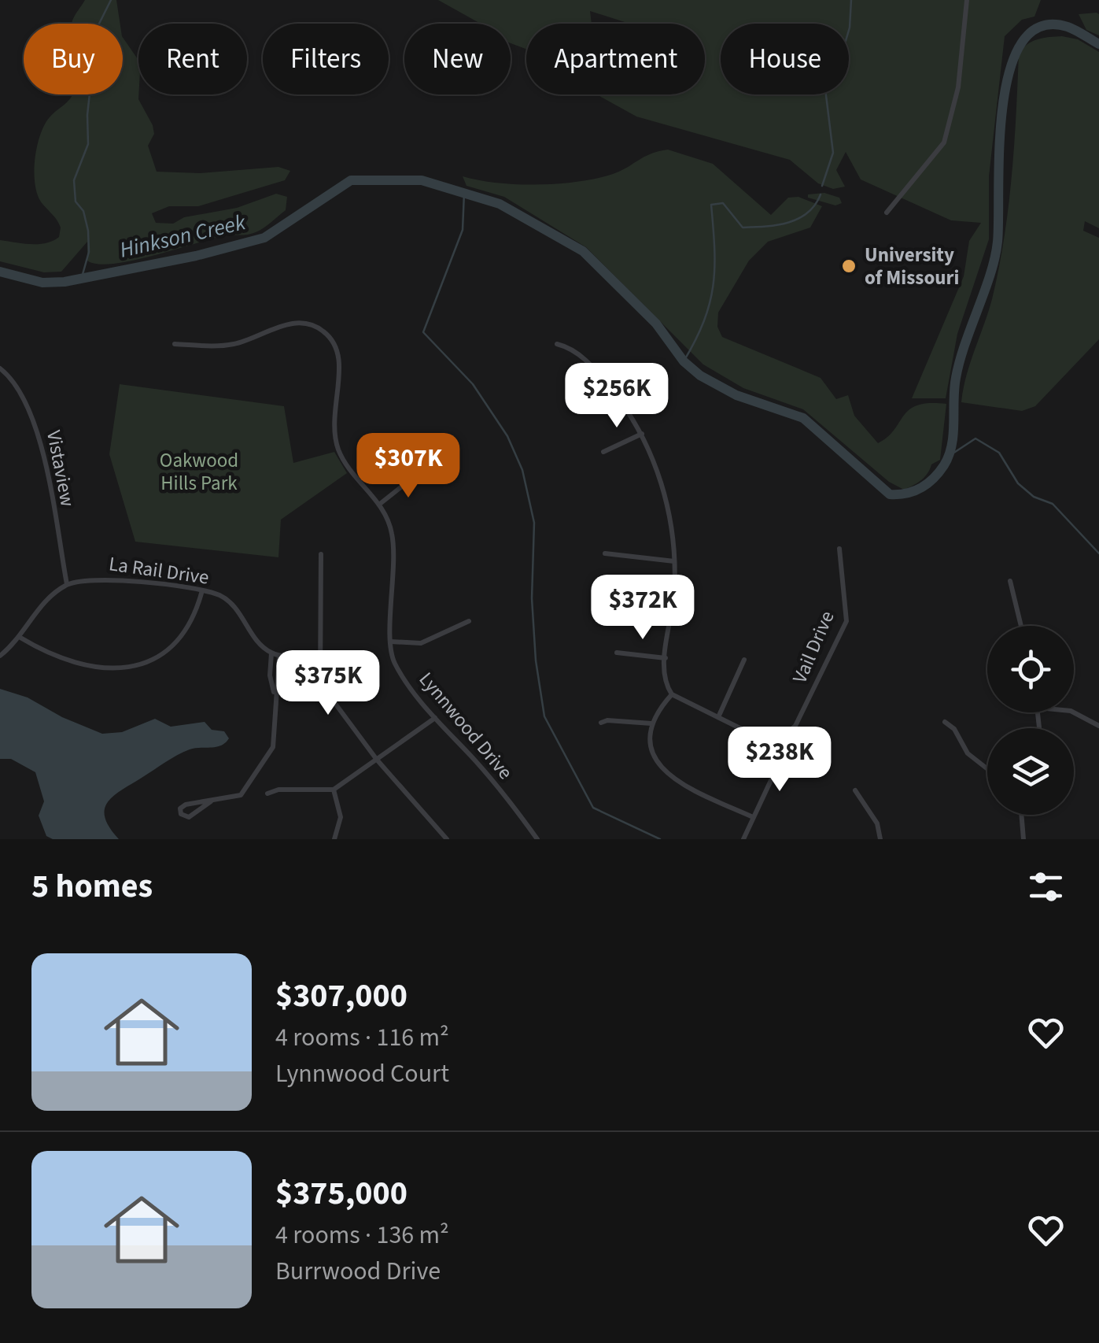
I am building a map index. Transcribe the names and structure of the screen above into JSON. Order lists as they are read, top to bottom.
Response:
{
  "streets": {
    "street": [
      "Vistaview",
      "La Rail Drive",
      "Vail Drive",
      "Lynnwood Drive"
    ]
  },
  "crossings": [
    ["Vistaview", "La Rail Drive"]
  ],
  "water": ["Hinkson Creek"],
  "parks": ["Oakwood Hills Park"],
  "places": ["University of Missouri"],
  "page": {
    "chip": [
      "Buy",
      "Rent",
      "Filters",
      "New",
      "Apartment",
      "House"
    ],
    "price": [
      "$256K",
      "$307K",
      "$372K",
      "$375K",
      "$238K"
    ],
    "heading": "5 homes",
    "list": [
      {
        "name": "$307,000",
        "note": "4 rooms · 116 m² · Lynnwood Court"
      },
      {
        "name": "$375,000",
        "note": "4 rooms · 136 m² · Burrwood Drive"
      }
    ]
  }
}
